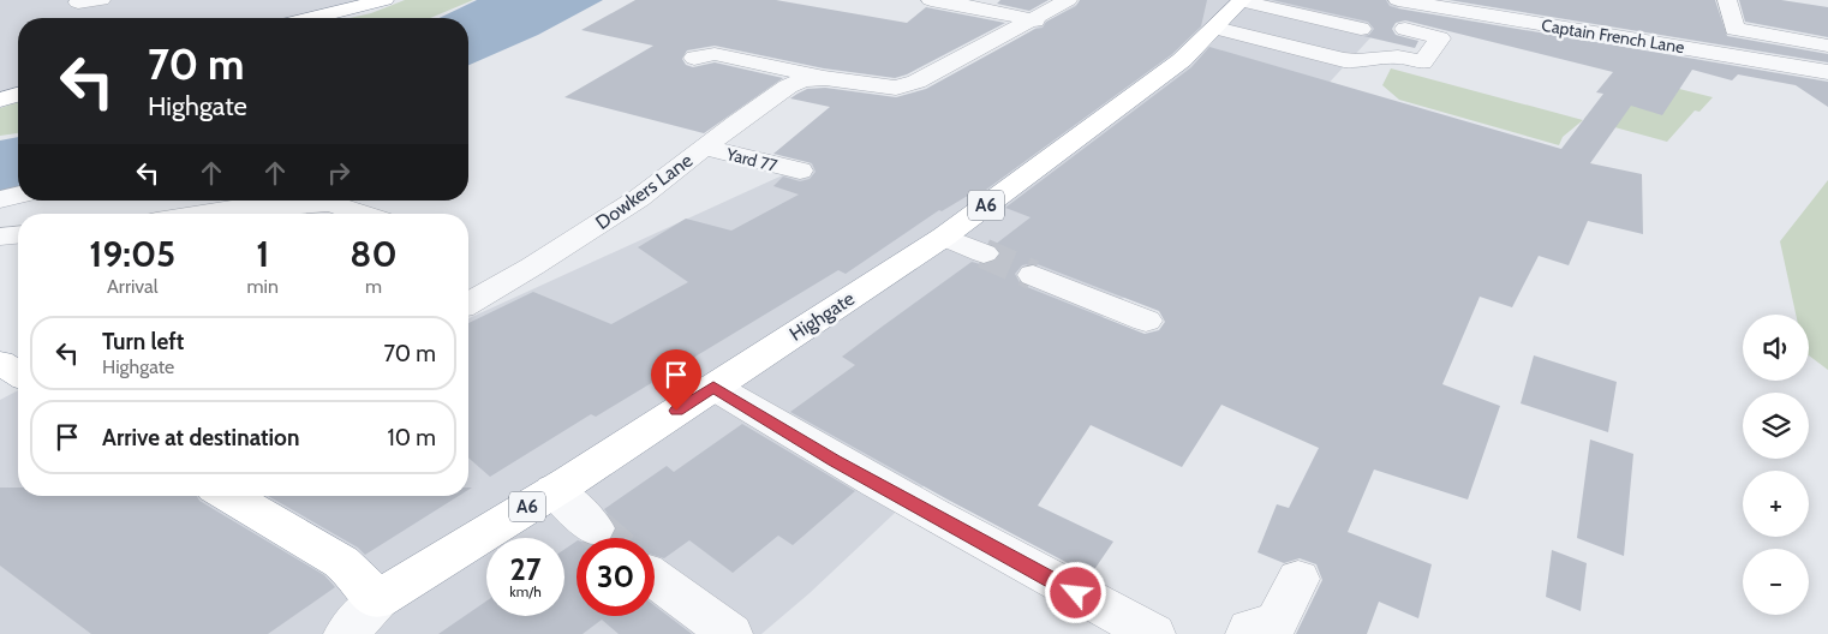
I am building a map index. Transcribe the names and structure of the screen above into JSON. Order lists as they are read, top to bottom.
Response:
{
  "streets": {
    "highway": ["A6", "Highgate"],
    "street": ["Captain French Lane", "Yard 77", "Dowkers Lane"]
  },
  "crossings": [
    ["Yard 77", "Dowkers Lane"]
  ],
  "page": {
    "turn": ["70 m", "Highgate"],
    "eta": [
      "19:05",
      "Arrival",
      "1",
      "min",
      "80",
      "m"
    ],
    "map_buttons": ["+", "−"],
    "list": [
      {
        "name": "Turn left",
        "note": "Highgate",
        "value": "70 m"
      },
      {
        "name": "Arrive at destination",
        "value": "10 m"
      }
    ],
    "speed": "27 km/h",
    "limit": "30"
  }
}
